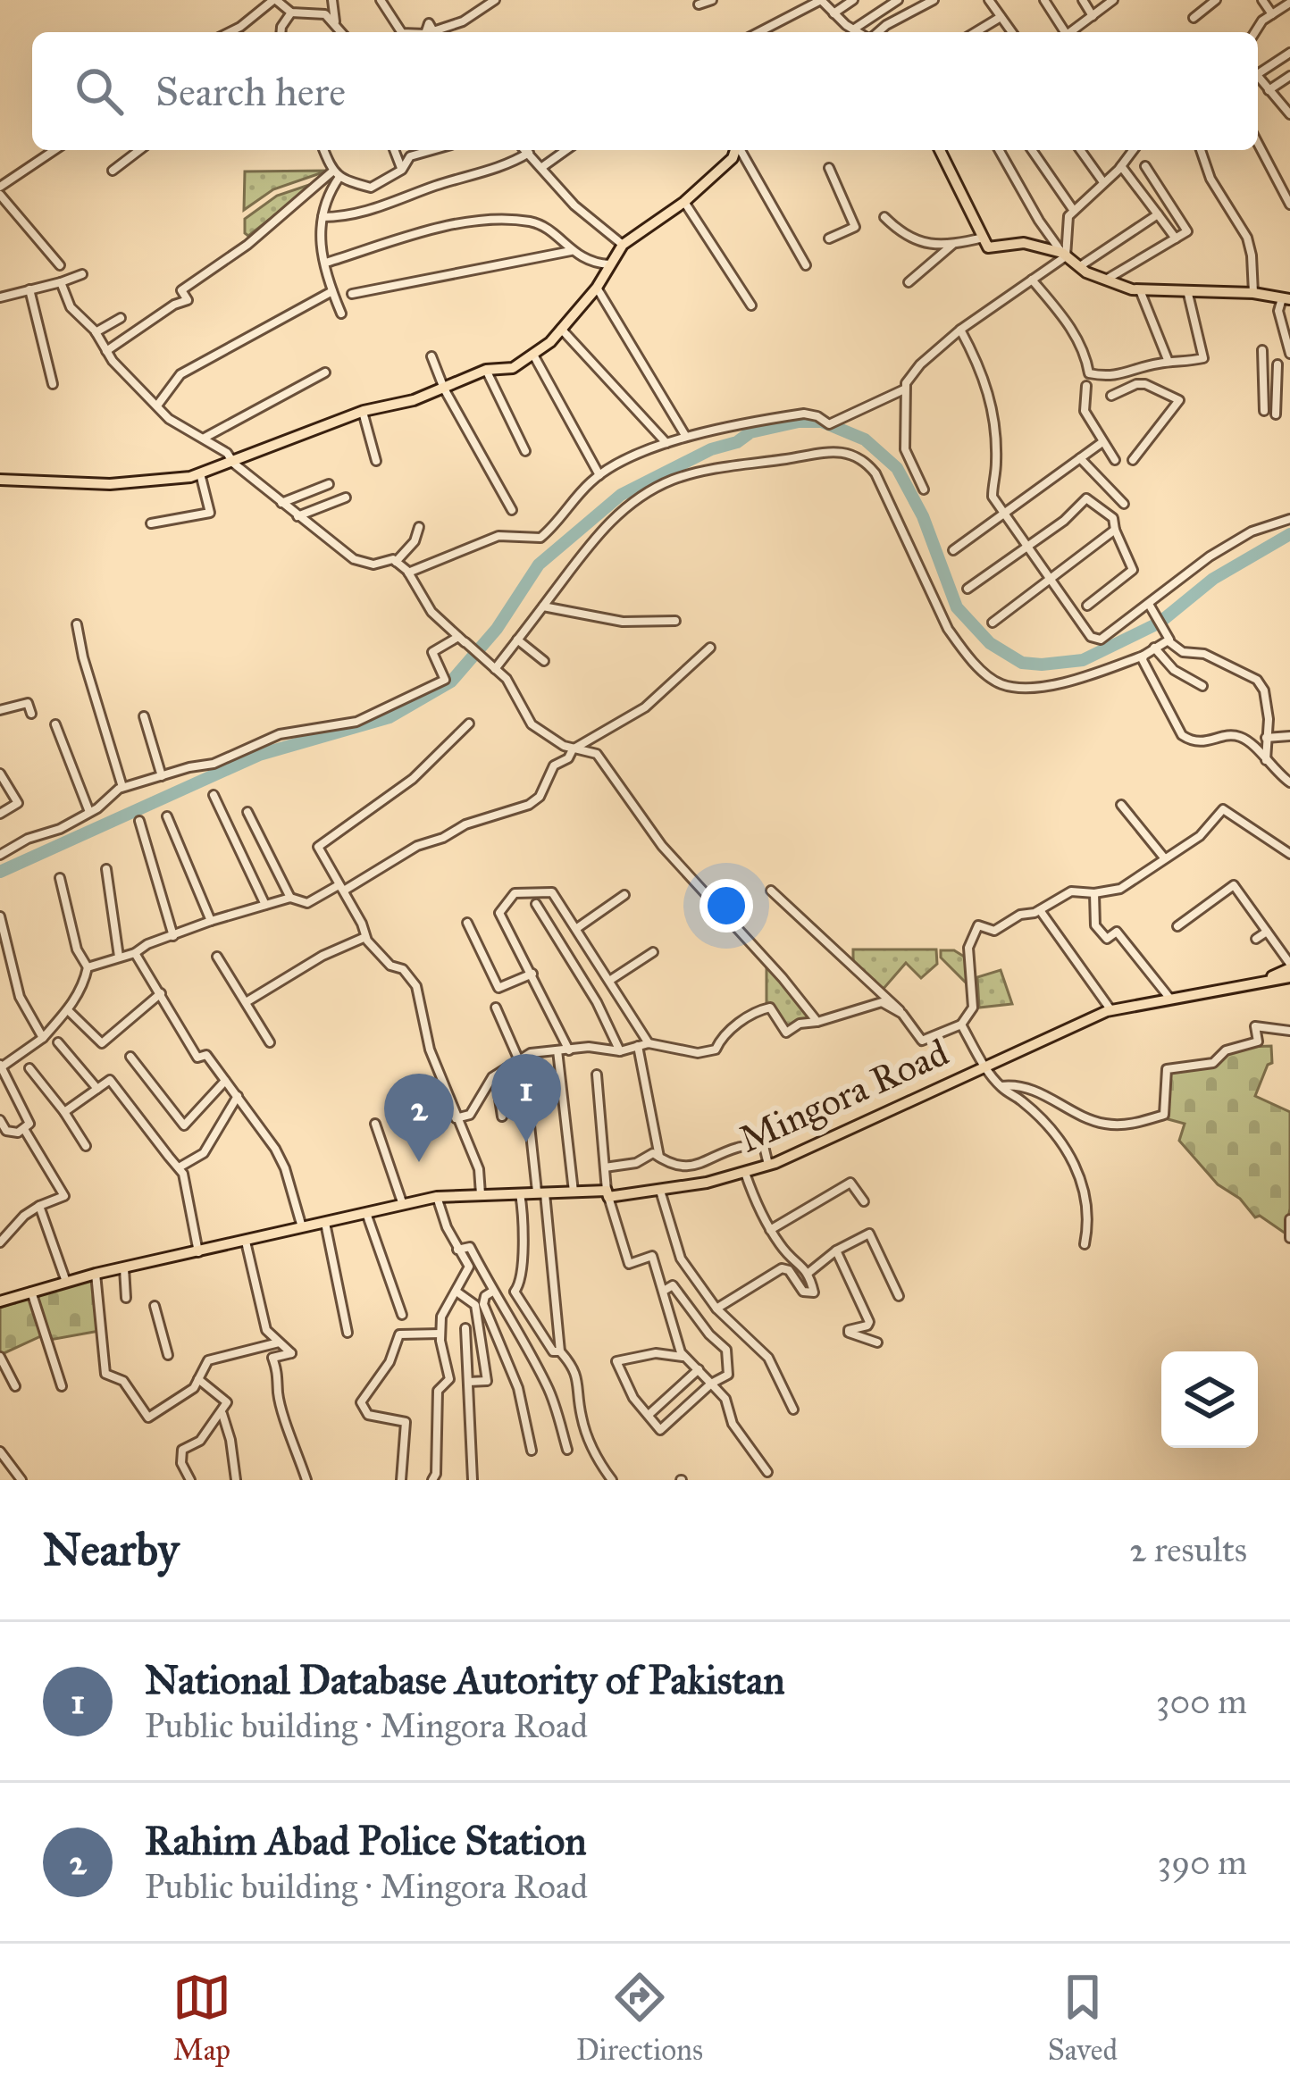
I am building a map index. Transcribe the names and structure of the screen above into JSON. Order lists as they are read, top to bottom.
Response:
{
  "streets": {
    "main road": ["Mingora Road"]
  },
  "page": {
    "search": "Search here",
    "pins": ["1", "2"],
    "heading": ["Nearby", "2 results"],
    "list": [
      {
        "mark": "1",
        "name": "National Database Autority of Pakistan",
        "note": "Public building · Mingora Road",
        "value": "300 m"
      },
      {
        "mark": "2",
        "name": "Rahim Abad Police Station",
        "note": "Public building · Mingora Road",
        "value": "390 m"
      }
    ],
    "nav": ["Map", "Directions", "Saved"]
  }
}
